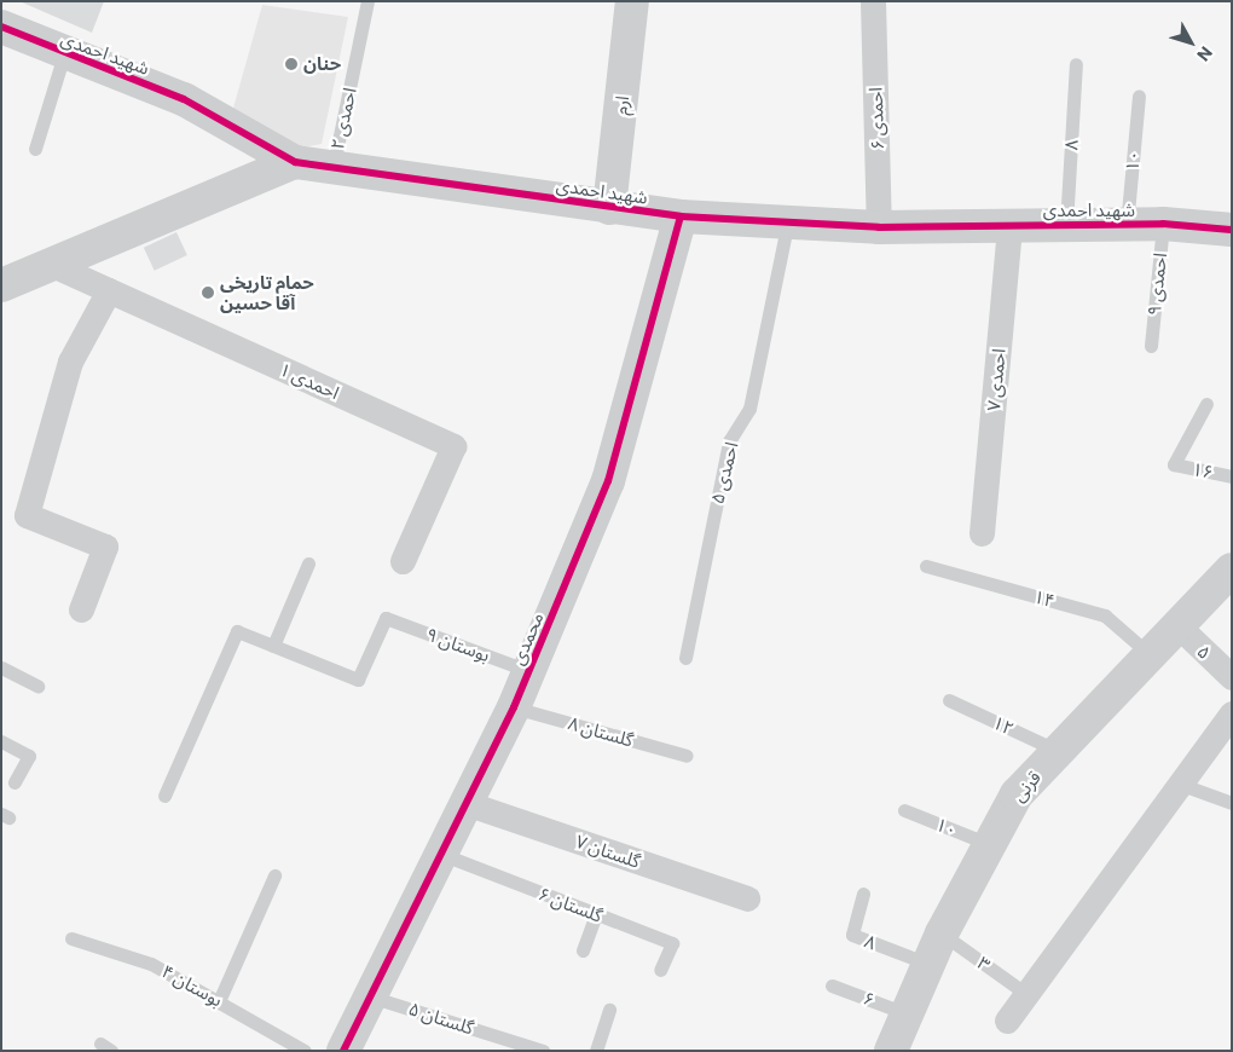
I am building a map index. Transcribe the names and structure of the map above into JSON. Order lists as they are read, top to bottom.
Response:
{
  "streets": {
    "street": [
      "شهید احمدی",
      "ارم",
      "احمدی ۶",
      "احمدی ۷",
      "احمدی ۱",
      "محمدی",
      "۵",
      "قرنی",
      "گلستان ۷"
    ],
    "lane": [
      "احمدی ۲",
      "۸",
      "۱۰",
      "احمدی ۹",
      "۱۶",
      "احمدی ۵",
      "۱۴",
      "بوستان ۹",
      "۱۲",
      "گلستان ۸",
      "گلستان ۶",
      "۳",
      "بوستان ۴",
      "۶",
      "گلستان ۵"
    ]
  },
  "crossings": [
    ["شهید احمدی", "ارم"],
    ["شهید احمدی", "احمدی ۲"],
    ["شهید احمدی", "احمدی ۶"],
    ["شهید احمدی", "۸"],
    ["شهید احمدی", "۱۰"],
    ["شهید احمدی", "احمدی ۹"],
    ["شهید احمدی", "احمدی ۷"],
    ["شهید احمدی", "احمدی ۱"],
    ["شهید احمدی", "احمدی ۵"],
    ["شهید احمدی", "محمدی"],
    ["۸", "قرنی"],
    ["۱۰", "قرنی"],
    ["۱۴", "قرنی"],
    ["محمدی", "بوستان ۹"],
    ["محمدی", "گلستان ۸"],
    ["محمدی", "گلستان ۷"],
    ["محمدی", "گلستان ۶"],
    ["محمدی", "گلستان ۵"],
    ["۵", "قرنی"],
    ["۱۲", "قرنی"],
    ["قرنی", "۳"],
    ["قرنی", "۶"]
  ],
  "places": ["حنان", "حمام تاریخی آقا حسین"],
  "north": "bottom right"
}
